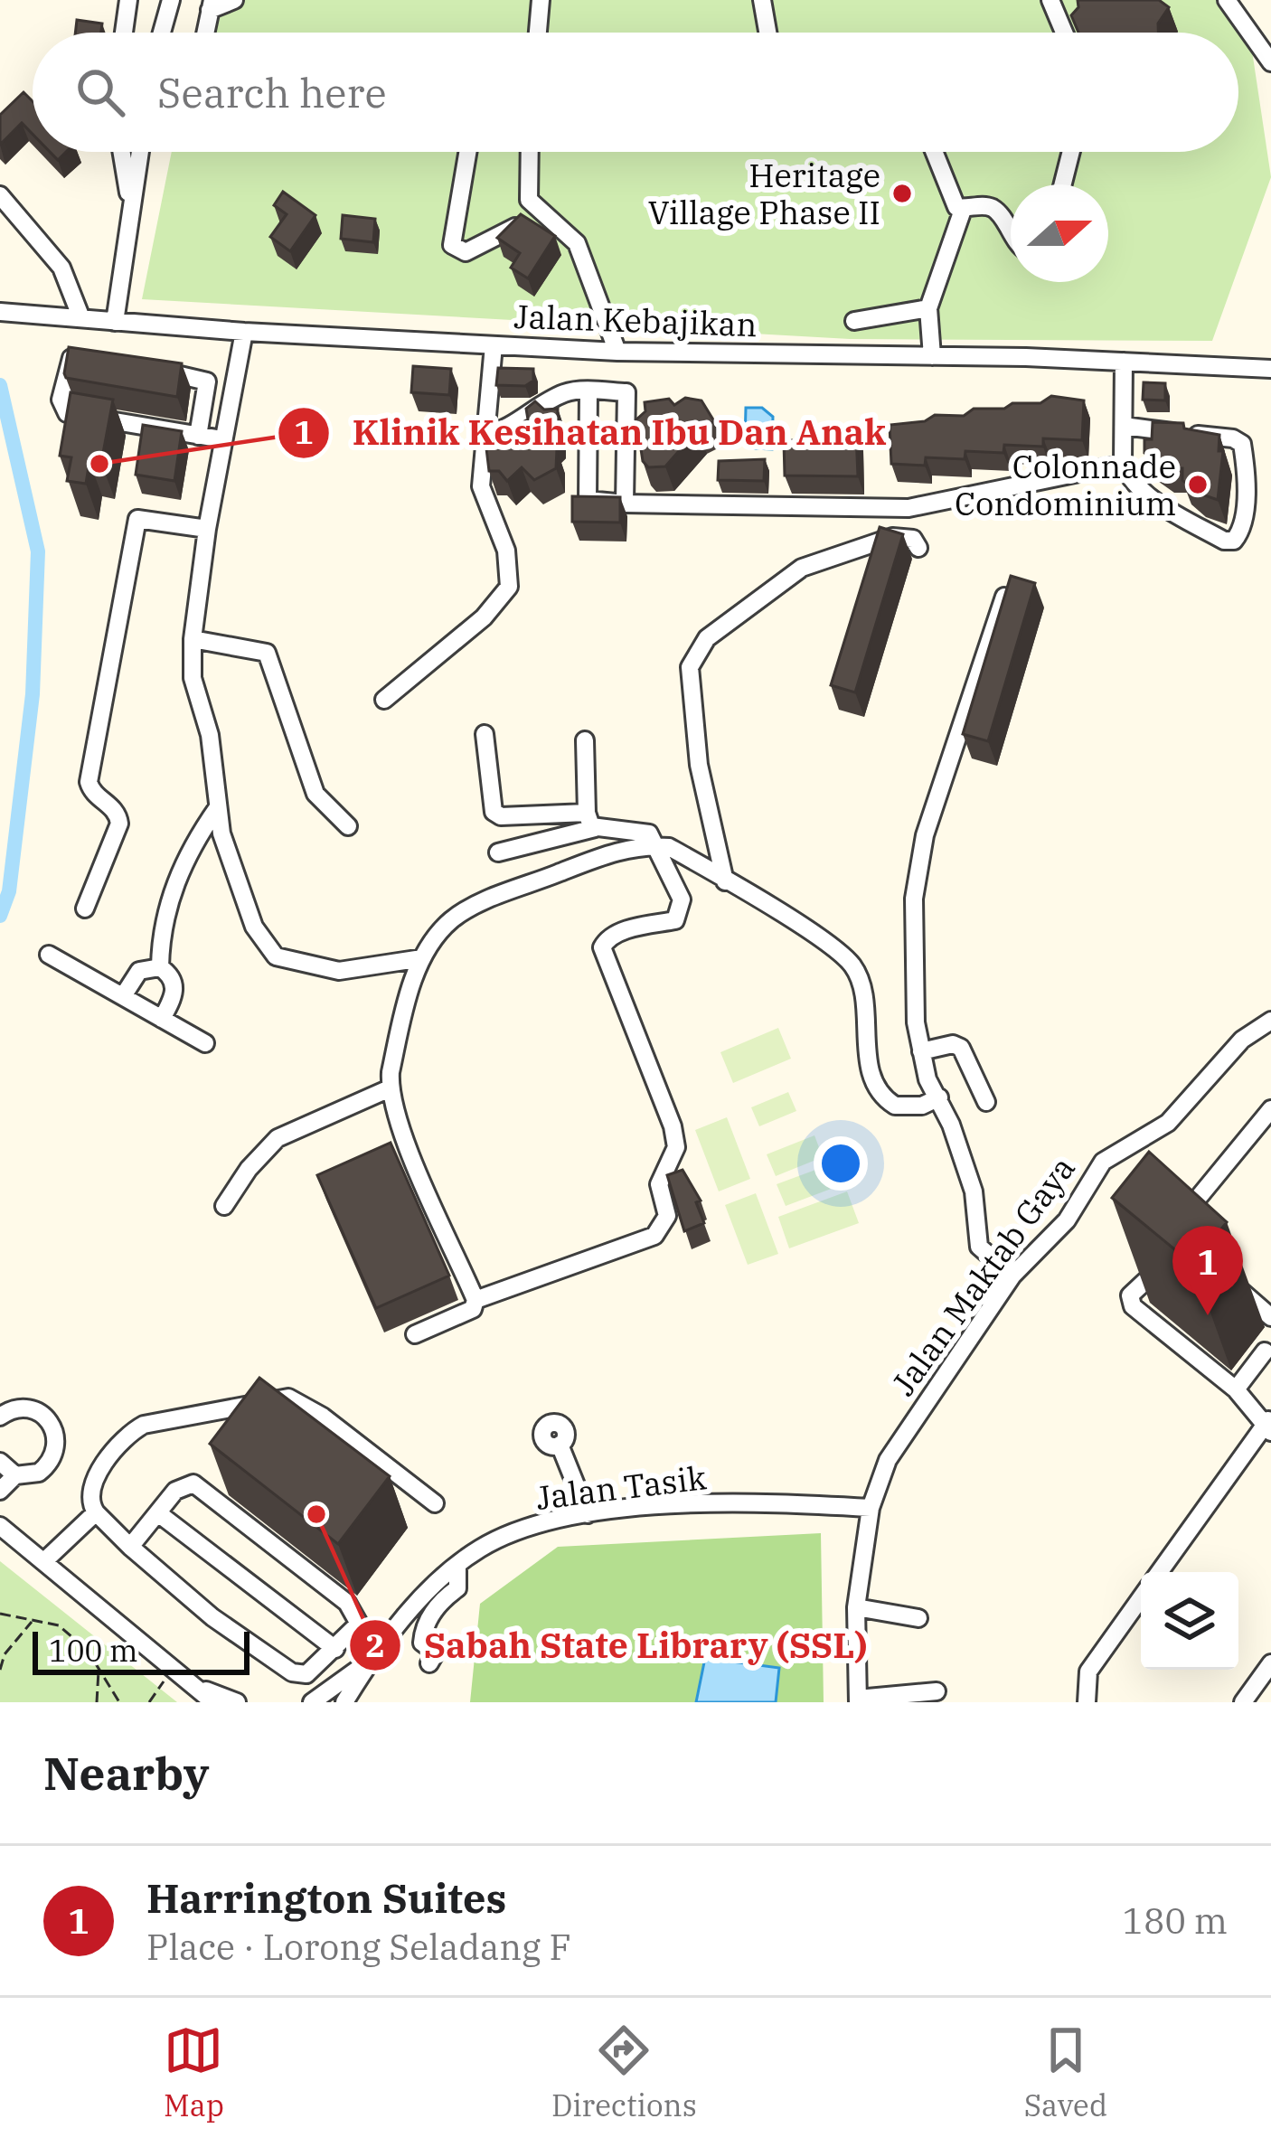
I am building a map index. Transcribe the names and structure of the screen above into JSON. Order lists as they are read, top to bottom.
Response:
{
  "streets": {
    "street": ["Jalan Kebajikan", "Jalan Maktab Gaya", "Jalan Tasik"]
  },
  "crossings": [
    ["Jalan Maktab Gaya", "Jalan Tasik"]
  ],
  "places": [
    "Heritage Village Phase II",
    "Klinik Kesihatan Ibu Dan Anak",
    "Colonnade Condominium",
    "Sabah State Library (SSL)"
  ],
  "scale_bar": "100 m",
  "north": "right",
  "page": {
    "search": "Search here",
    "pins": "1",
    "scale": "100 m",
    "heading": "Nearby",
    "list": [
      {
        "mark": "1",
        "name": "Harrington Suites",
        "note": "Place · Lorong Seladang F",
        "value": "180 m"
      }
    ],
    "nav": ["Map", "Directions", "Saved"]
  }
}
